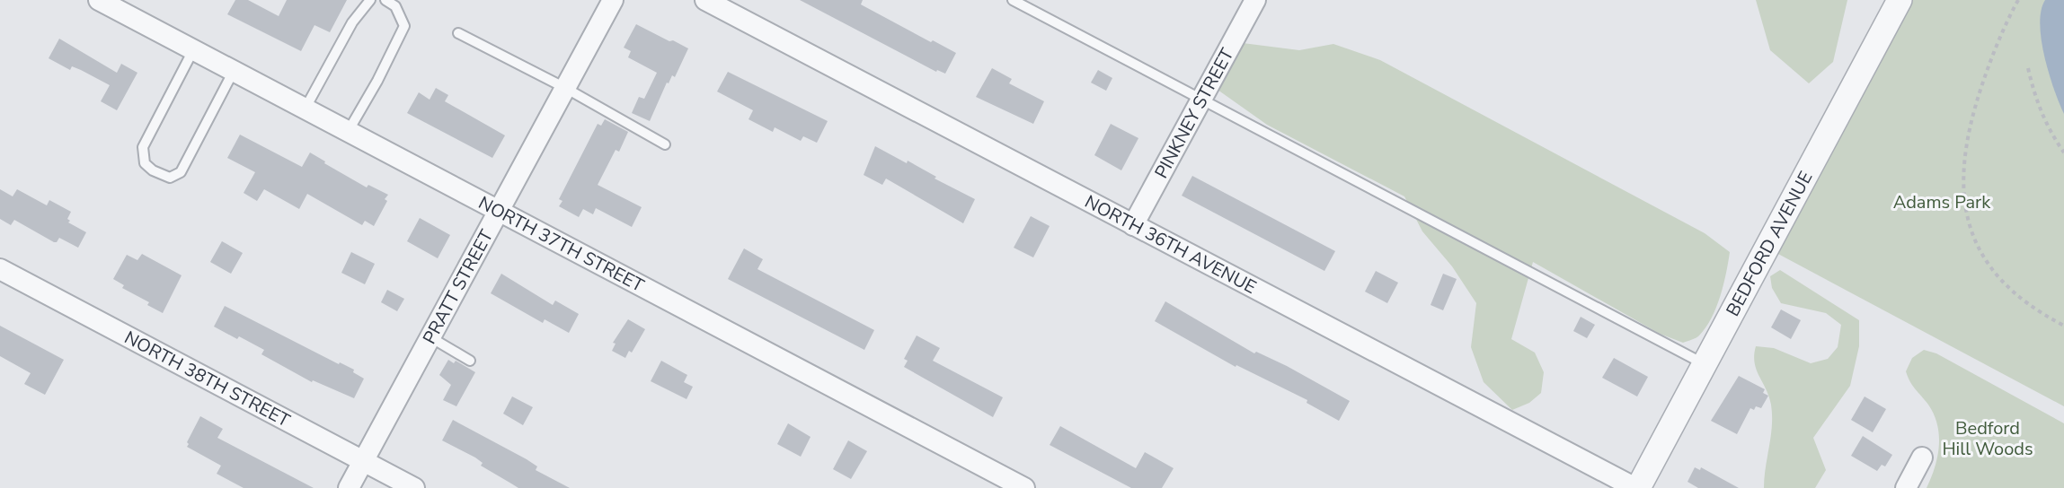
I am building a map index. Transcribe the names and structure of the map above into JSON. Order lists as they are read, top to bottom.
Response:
{
  "streets": {
    "street": [
      "PINKNEY STREET",
      "NORTH 36TH AVENUE",
      "NORTH 37TH STREET",
      "BEDFORD AVENUE",
      "PRATT STREET",
      "NORTH 38TH STREET"
    ]
  },
  "crossings": [
    ["PINKNEY STREET", "NORTH 36TH AVENUE"],
    ["NORTH 36TH AVENUE", "BEDFORD AVENUE"],
    ["NORTH 37TH STREET", "PRATT STREET"],
    ["PRATT STREET", "NORTH 38TH STREET"]
  ],
  "parks": ["Adams Park", "Bedford Hill Woods"]
}
